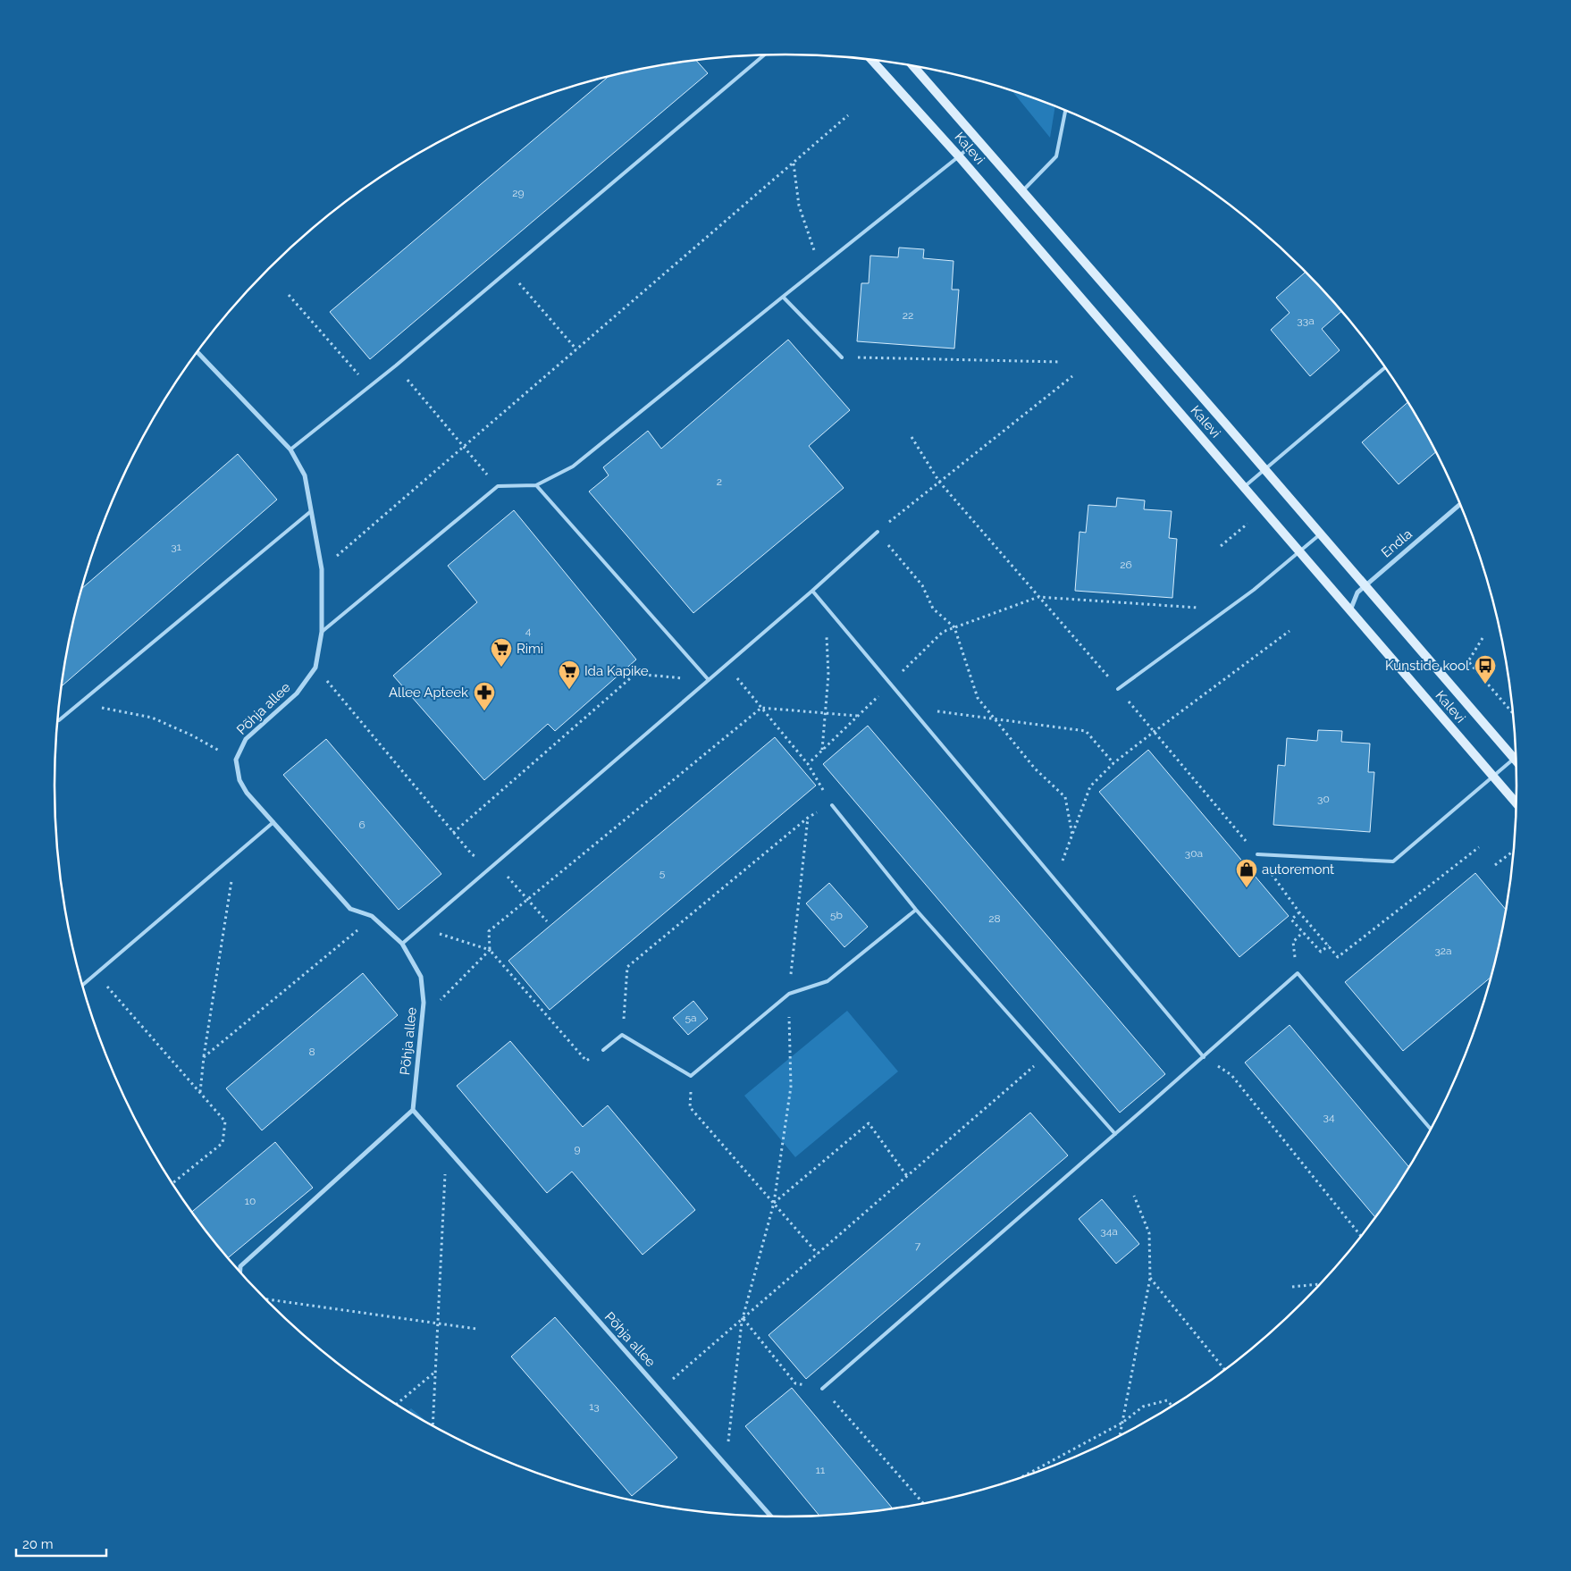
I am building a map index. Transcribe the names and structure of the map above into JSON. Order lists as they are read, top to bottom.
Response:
{
  "streets": {
    "main road": ["Kalevi"],
    "street": ["Endla", "Põhja allee"]
  },
  "crossings": [
    ["Kalevi", "Endla"]
  ],
  "places": {
    "supermarket": ["Rimi", "Ida Kapike"],
    "bus stop": ["Kunstide kool"],
    "pharmacy": ["Allee Apteek"],
    "shop": ["autoremont"]
  },
  "house_numbers": [
    "29",
    "22",
    "33a",
    "2",
    "31",
    "26",
    "4",
    "30",
    "6",
    "30a",
    "5",
    "5b",
    "28",
    "32a",
    "5a",
    "8",
    "34",
    "9",
    "10",
    "34a",
    "7",
    "13",
    "11"
  ],
  "scale_bar": "20 m"
}
